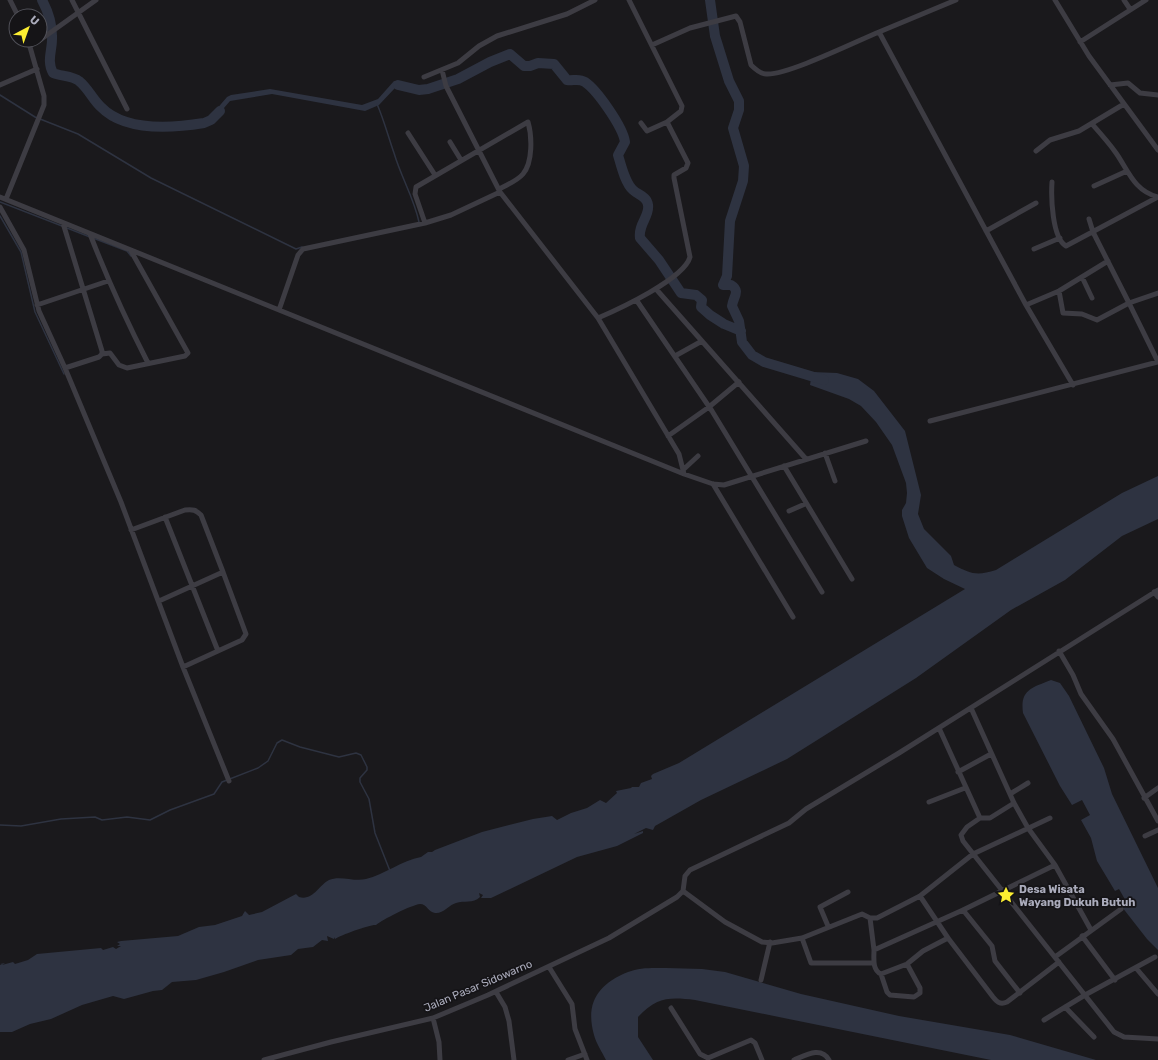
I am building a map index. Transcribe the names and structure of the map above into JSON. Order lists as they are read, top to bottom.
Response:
{
  "streets": {
    "street": ["Jalan Pasar Sidowarno"]
  },
  "places": {
    "place": ["Desa Wisata Wayang Dukuh Butuh"]
  },
  "north": "top right"
}
